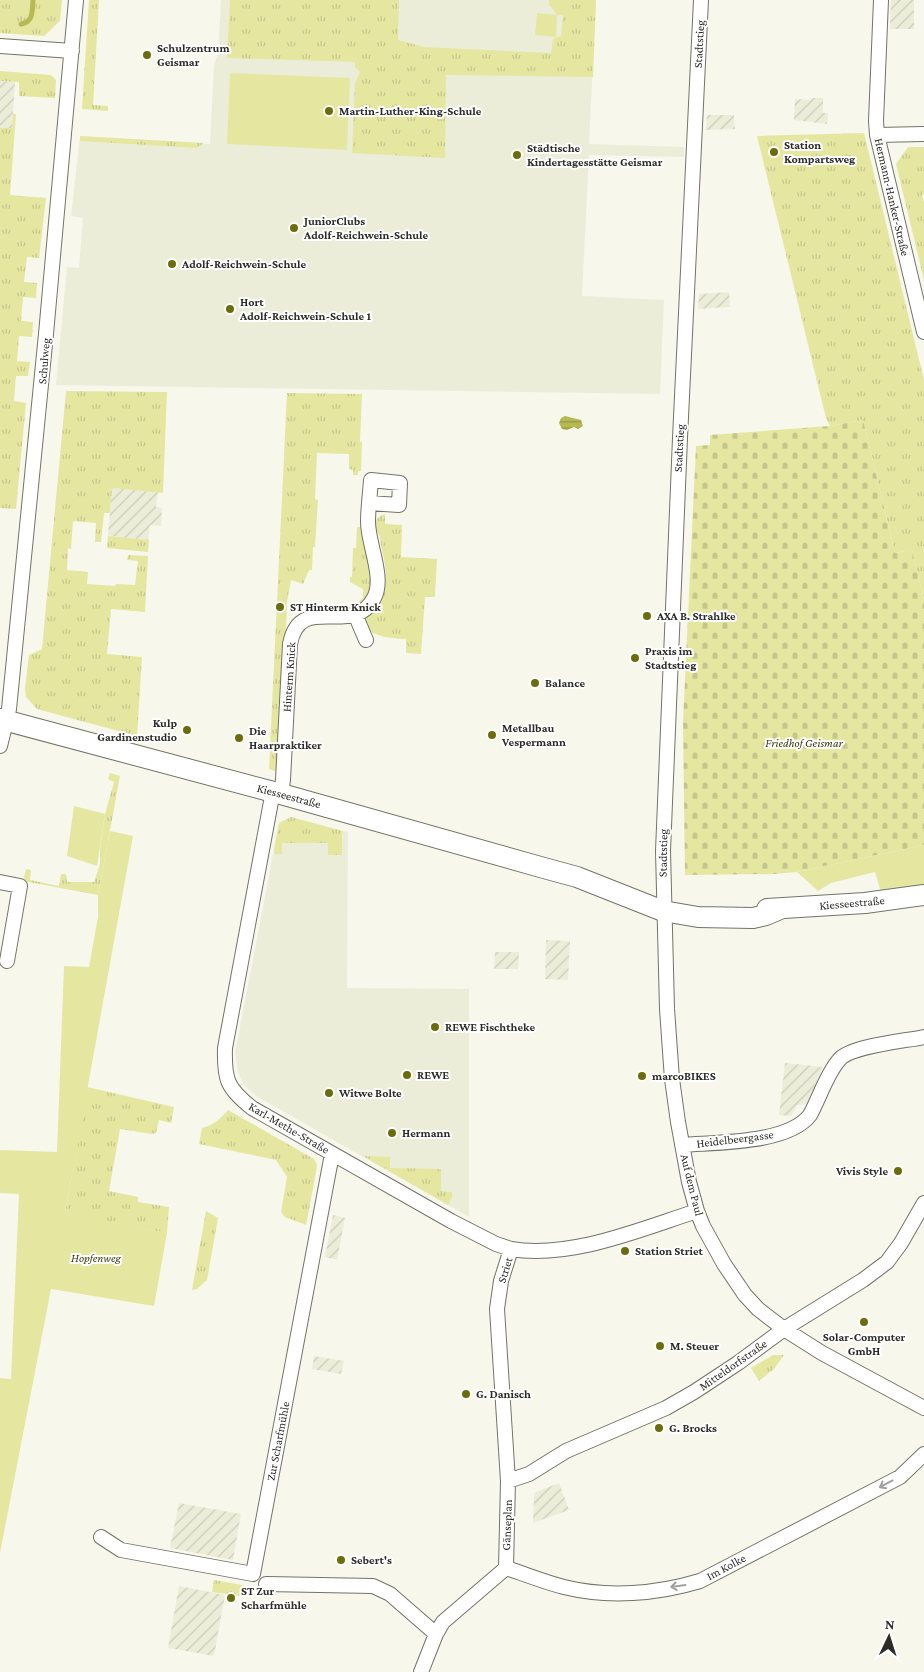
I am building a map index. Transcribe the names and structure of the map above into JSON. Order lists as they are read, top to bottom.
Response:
{
  "streets": {
    "street": [
      "Stadtstieg",
      "Hermann-Hanker-Straße",
      "Schulweg",
      "Hinterm Knick",
      "Kiesseestraße",
      "Karl-Methe-Straße",
      "Heidelbeergasse",
      "Auf dem Paul",
      "Striet",
      "Mitteldorfstraße",
      "Zur Scharfmühle",
      "Gänseplan",
      "Im Kolke"
    ]
  },
  "crossings": [
    ["Stadtstieg", "Kiesseestraße"],
    ["Stadtstieg", "Auf dem Paul"],
    ["Schulweg", "Kiesseestraße"],
    ["Hinterm Knick", "Kiesseestraße"],
    ["Hinterm Knick", "Karl-Methe-Straße"],
    ["Kiesseestraße", "Karl-Methe-Straße"],
    ["Kiesseestraße", "Auf dem Paul"],
    ["Karl-Methe-Straße", "Striet"],
    ["Karl-Methe-Straße", "Zur Scharfmühle"],
    ["Heidelbeergasse", "Auf dem Paul"],
    ["Auf dem Paul", "Striet"],
    ["Auf dem Paul", "Mitteldorfstraße"],
    ["Striet", "Mitteldorfstraße"],
    ["Striet", "Gänseplan"],
    ["Mitteldorfstraße", "Gänseplan"],
    ["Gänseplan", "Im Kolke"]
  ],
  "one_way": ["Im Kolke"],
  "parks": ["Friedhof Geismar", "Hopfenweg"],
  "places": [
    "Schulzentrum Geismar",
    "Martin-Luther-King-Schule",
    "Station Kompartsweg",
    "Städtische Kindertagesstätte Geismar",
    "JuniorClubs Adolf-Reichwein-Schule",
    "Adolf-Reichwein-Schule",
    "Hort Adolf-Reichwein-Schule 1",
    "ST Hinterm Knick",
    "AXA B. Strahlke",
    "Praxis im Stadtstieg",
    "Balance",
    "Kulp Gardinenstudio",
    "Metallbau Vespermann",
    "Die Haarpraktiker",
    "REWE Fischtheke",
    "REWE",
    "marcoBIKES",
    "Witwe Bolte",
    "Hermann",
    "Vivis Style",
    "Station Striet",
    "Solar-Computer GmbH",
    "M. Steuer",
    "G. Danisch",
    "G. Brocks",
    "Sebert's",
    "ST Zur Scharfmühle"
  ],
  "north": "top"
}
